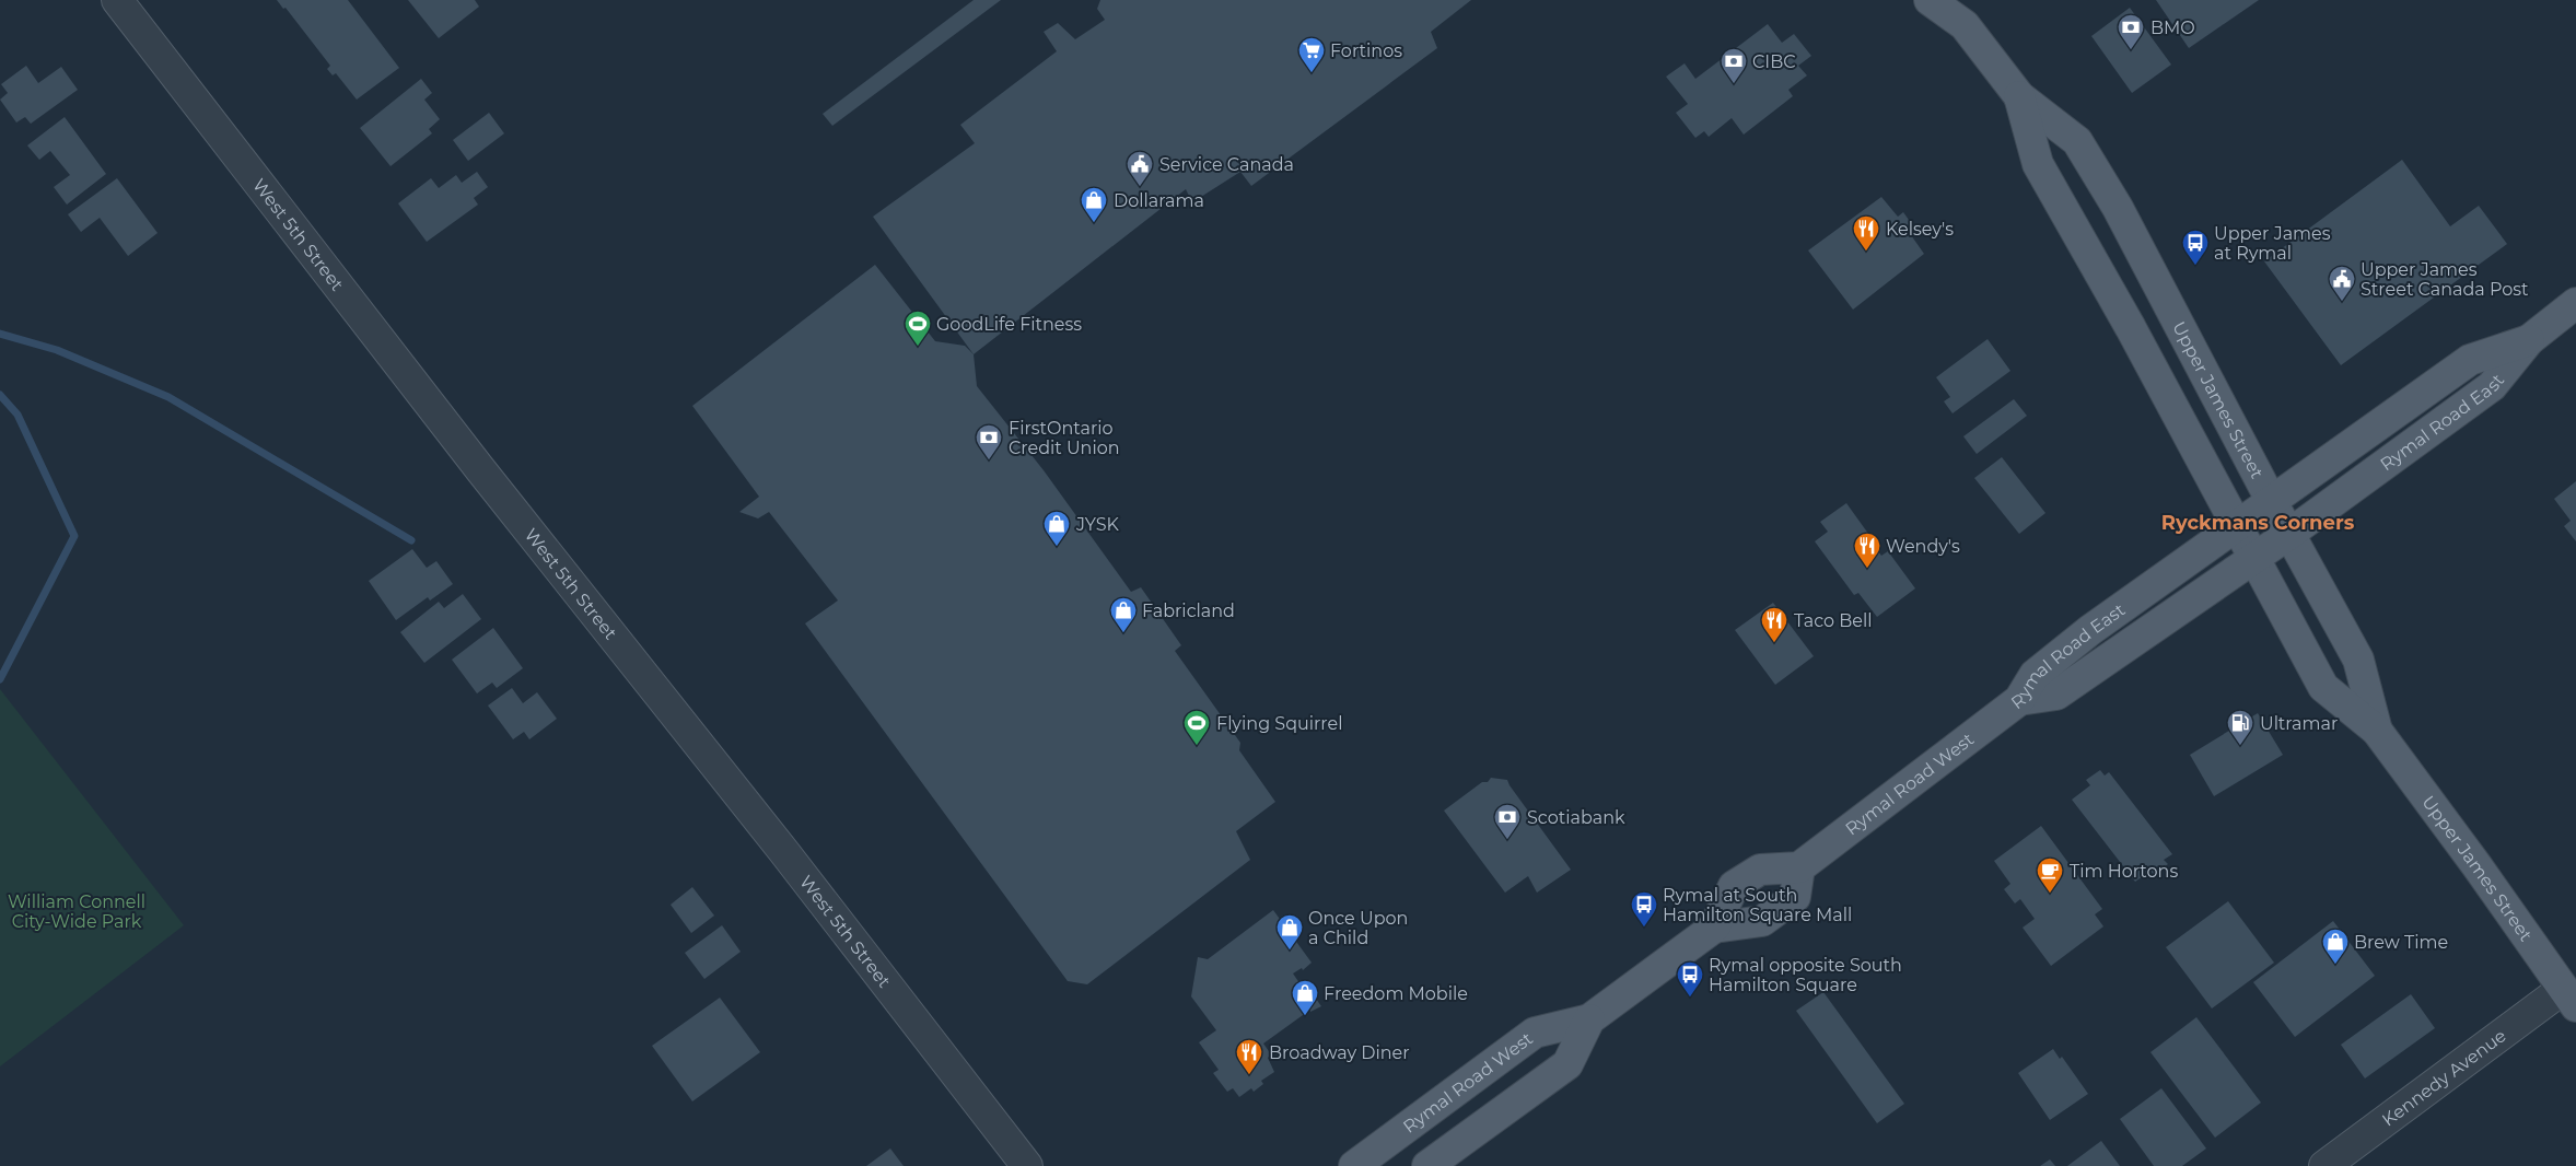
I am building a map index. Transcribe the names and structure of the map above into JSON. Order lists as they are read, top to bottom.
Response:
{
  "streets": {
    "main road": ["Upper James Street", "Rymal Road East", "Rymal Road West"],
    "street": ["West 5th Street", "Kennedy Avenue"]
  },
  "crossings": [
    ["Upper James Street", "Rymal Road East"],
    ["Upper James Street", "Kennedy Avenue"],
    ["Rymal Road East", "Rymal Road West"]
  ],
  "districts": ["Ryckmans Corners"],
  "parks": ["William Connell City-Wide Park"],
  "places": {
    "bank": [
      "BMO",
      "CIBC",
      "FirstOntario Credit Union",
      "Scotiabank"
    ],
    "supermarket": ["Fortinos"],
    "public building": ["Service Canada", "Upper James Street Canada Post"],
    "shop": [
      "Dollarama",
      "JYSK",
      "Fabricland",
      "Once Upon a Child",
      "Brew Time",
      "Freedom Mobile"
    ],
    "restaurant": [
      "Kelsey's",
      "Wendy's",
      "Taco Bell",
      "Broadway Diner"
    ],
    "bus stop": ["Upper James at Rymal", "Rymal at South Hamilton Square Mall", "Rymal opposite South Hamilton Square"],
    "sports": ["GoodLife Fitness", "Flying Squirrel"],
    "fuel station": ["Ultramar"],
    "cafe": ["Tim Hortons"]
  }
}
